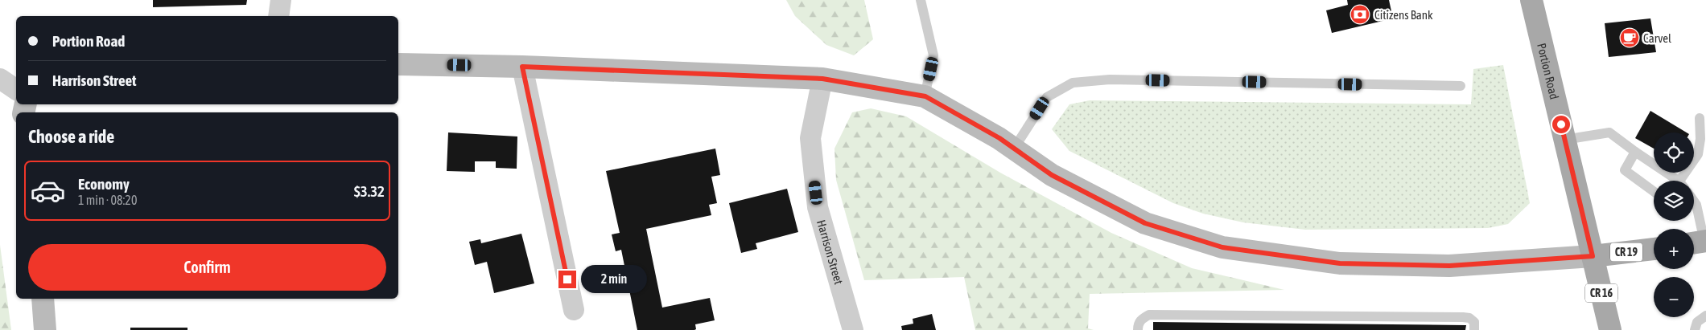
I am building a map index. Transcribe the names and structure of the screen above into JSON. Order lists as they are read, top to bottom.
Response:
{
  "streets": {
    "main road": ["Portion Road", "CR 19", "CR 16"],
    "street": ["Harrison Street"]
  },
  "crossings": [
    ["Portion Road", "CR 19"]
  ],
  "places": {
    "bank": ["Citizens Bank"],
    "cafe": ["Carvel"]
  },
  "page": {
    "banner": ["Portion Road", "Harrison Street"],
    "heading": "Choose a ride",
    "map_buttons": ["+", "−"],
    "list": [
      {
        "name": "Economy",
        "note": "1 min · 08:20",
        "value": "$3.32"
      }
    ],
    "buttons": "Confirm",
    "bubble": "2 min"
  }
}
